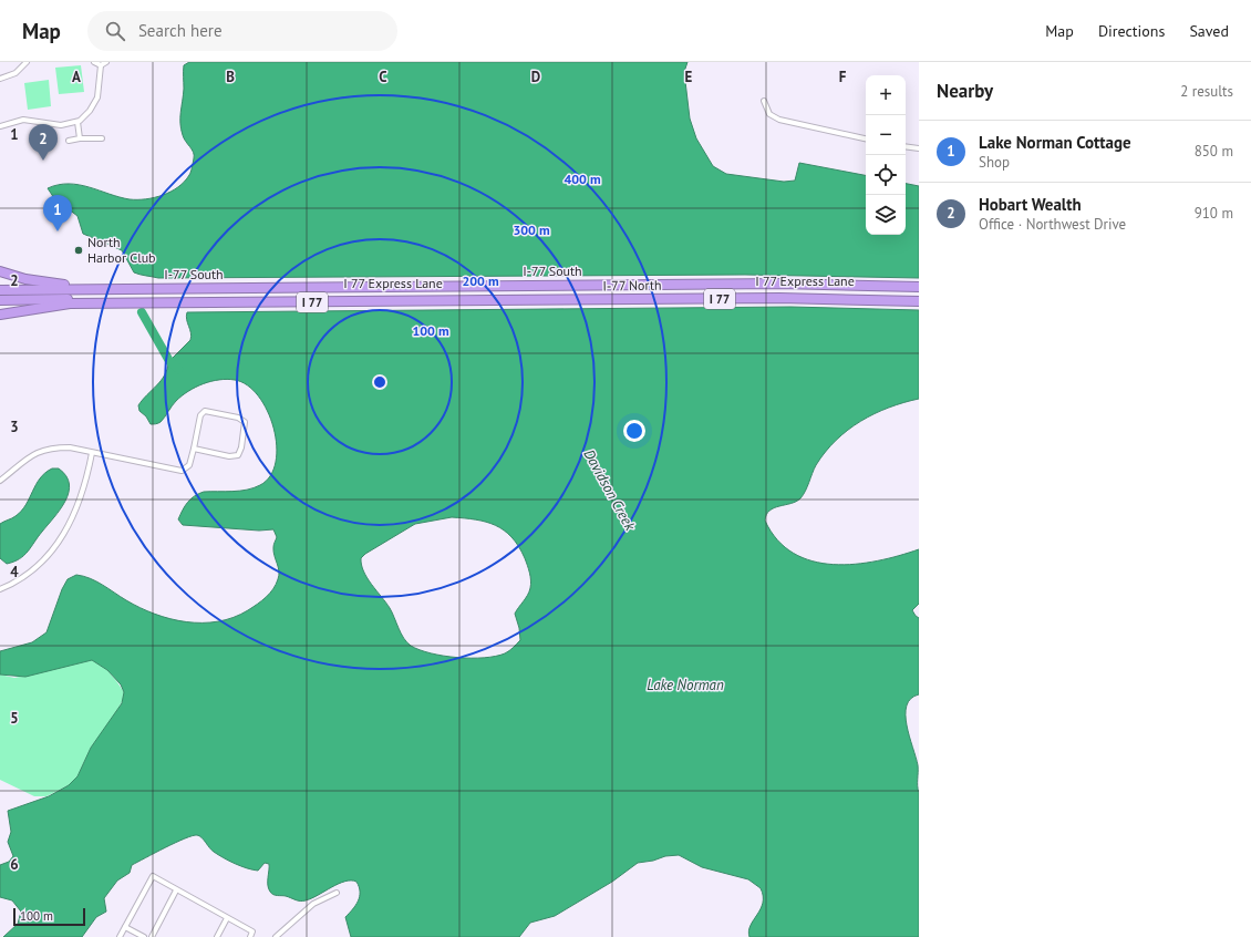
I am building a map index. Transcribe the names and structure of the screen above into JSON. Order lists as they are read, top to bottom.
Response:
{
  "streets": {
    "highway": [
      "I-77 South",
      "I 77 Express Lane",
      "I-77 North",
      "I 77"
    ]
  },
  "crossings": [
    ["I-77 North", "I 77"]
  ],
  "water": ["Davidson Creek", "Lake Norman"],
  "places": ["North Harbor Club"],
  "scale_bar": "100 m",
  "page": {
    "header": "Map",
    "search": "Search here",
    "nav": ["Map", "Directions", "Saved"],
    "heading": ["Nearby", "2 results"],
    "map_buttons": ["+", "−"],
    "list": [
      {
        "mark": "1",
        "name": "Lake Norman Cottage",
        "note": "Shop",
        "value": "850 m"
      },
      {
        "mark": "2",
        "name": "Hobart Wealth",
        "note": "Office · Northwest Drive",
        "value": "910 m"
      }
    ],
    "pins": ["2", "1"],
    "scale": "100 m"
  },
  "grid": {
    "columns": [
      "A",
      "B",
      "C",
      "D",
      "E",
      "F"
    ],
    "rows": [
      "1",
      "2",
      "3",
      "4",
      "5",
      "6"
    ]
  },
  "rings": [
    "400 m",
    "300 m",
    "200 m",
    "100 m"
  ]
}
